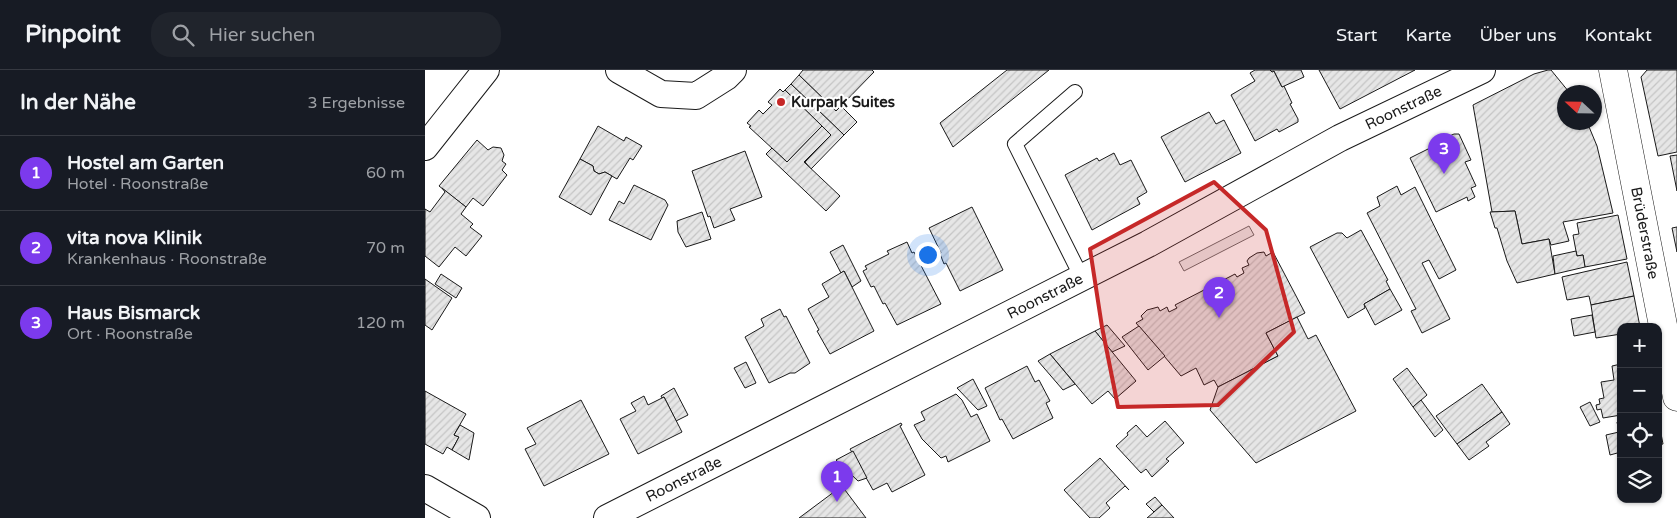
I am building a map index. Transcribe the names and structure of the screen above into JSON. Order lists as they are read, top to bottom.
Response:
{
  "streets": {
    "main road": ["Brüderstraße"],
    "street": ["Roonstraße"]
  },
  "places": ["Kurpark Suites"],
  "north": "left",
  "page": {
    "header": "Pinpoint",
    "search": "Hier suchen",
    "nav": [
      "Start",
      "Karte",
      "Über uns",
      "Kontakt"
    ],
    "heading": ["In der Nähe", "3 Ergebnisse"],
    "pins": ["3", "2", "1"],
    "list": [
      {
        "mark": "1",
        "name": "Hostel am Garten",
        "note": "Hotel · Roonstraße",
        "value": "60 m"
      },
      {
        "mark": "2",
        "name": "vita nova Klinik",
        "note": "Krankenhaus · Roonstraße",
        "value": "70 m"
      },
      {
        "mark": "3",
        "name": "Haus Bismarck",
        "note": "Ort · Roonstraße",
        "value": "120 m"
      }
    ],
    "map_buttons": ["+", "−"]
  }
}
